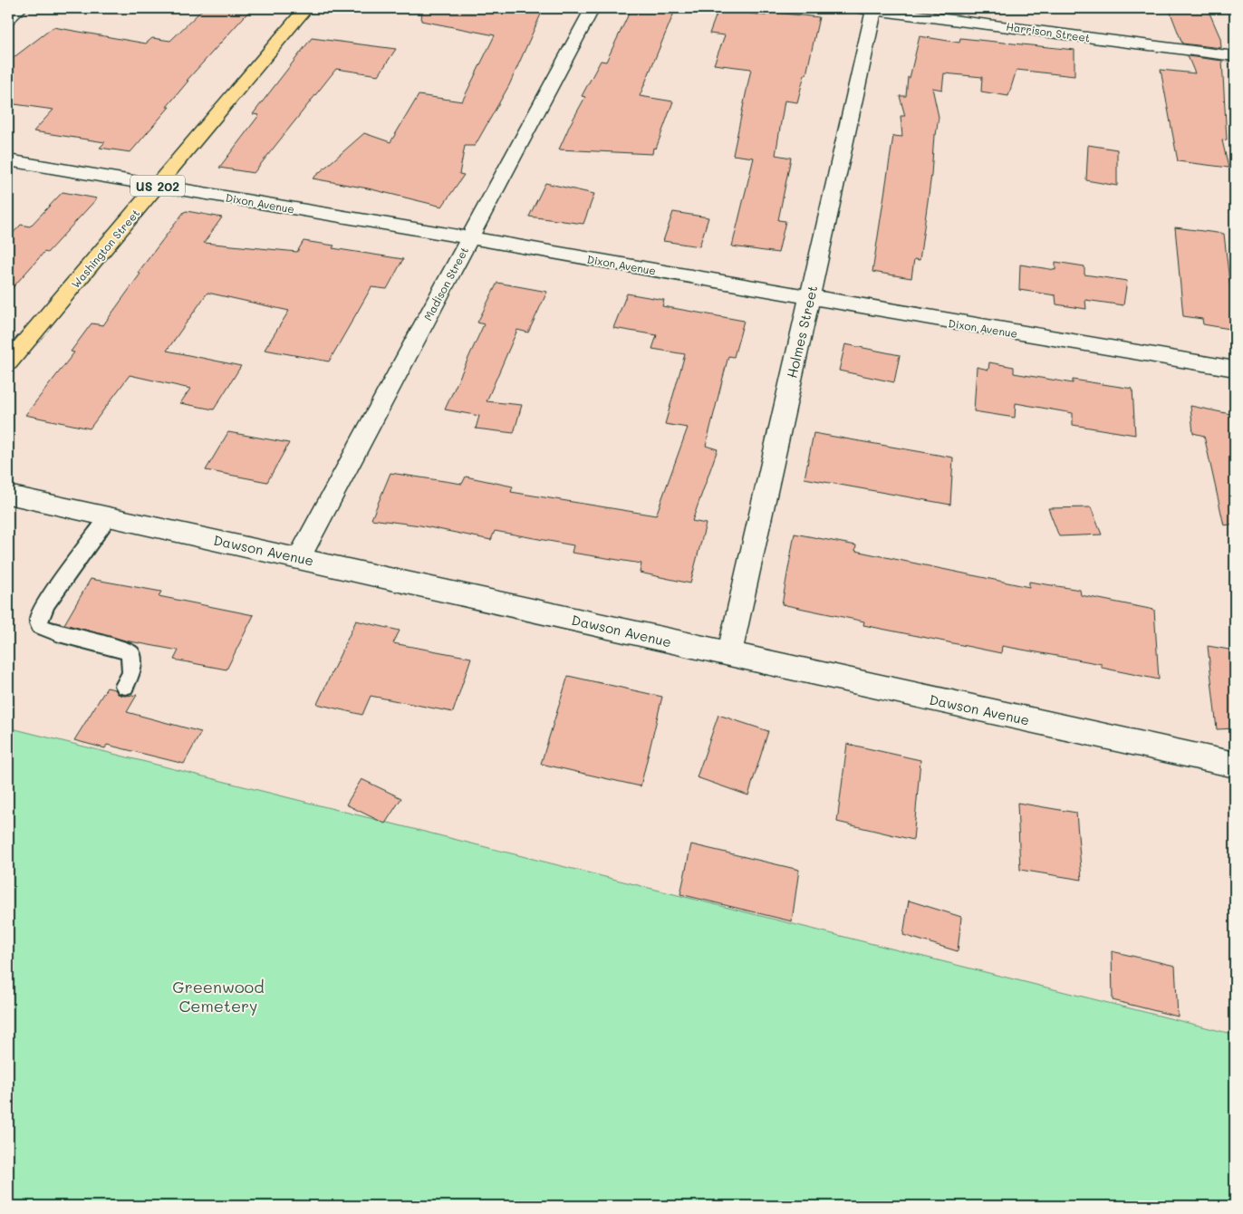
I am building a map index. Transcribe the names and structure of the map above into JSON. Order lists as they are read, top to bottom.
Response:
{
  "streets": {
    "main road": ["US 202", "Washington Street"],
    "street": [
      "Harrison Street",
      "Dixon Avenue",
      "Madison Street",
      "Holmes Street",
      "Dawson Avenue"
    ]
  },
  "crossings": [
    ["Harrison Street", "Holmes Street"],
    ["Dixon Avenue", "Washington Street"],
    ["Dixon Avenue", "Madison Street"],
    ["Dixon Avenue", "Holmes Street"],
    ["Madison Street", "Dawson Avenue"],
    ["Holmes Street", "Dawson Avenue"]
  ],
  "parks": ["Greenwood Cemetery"]
}
